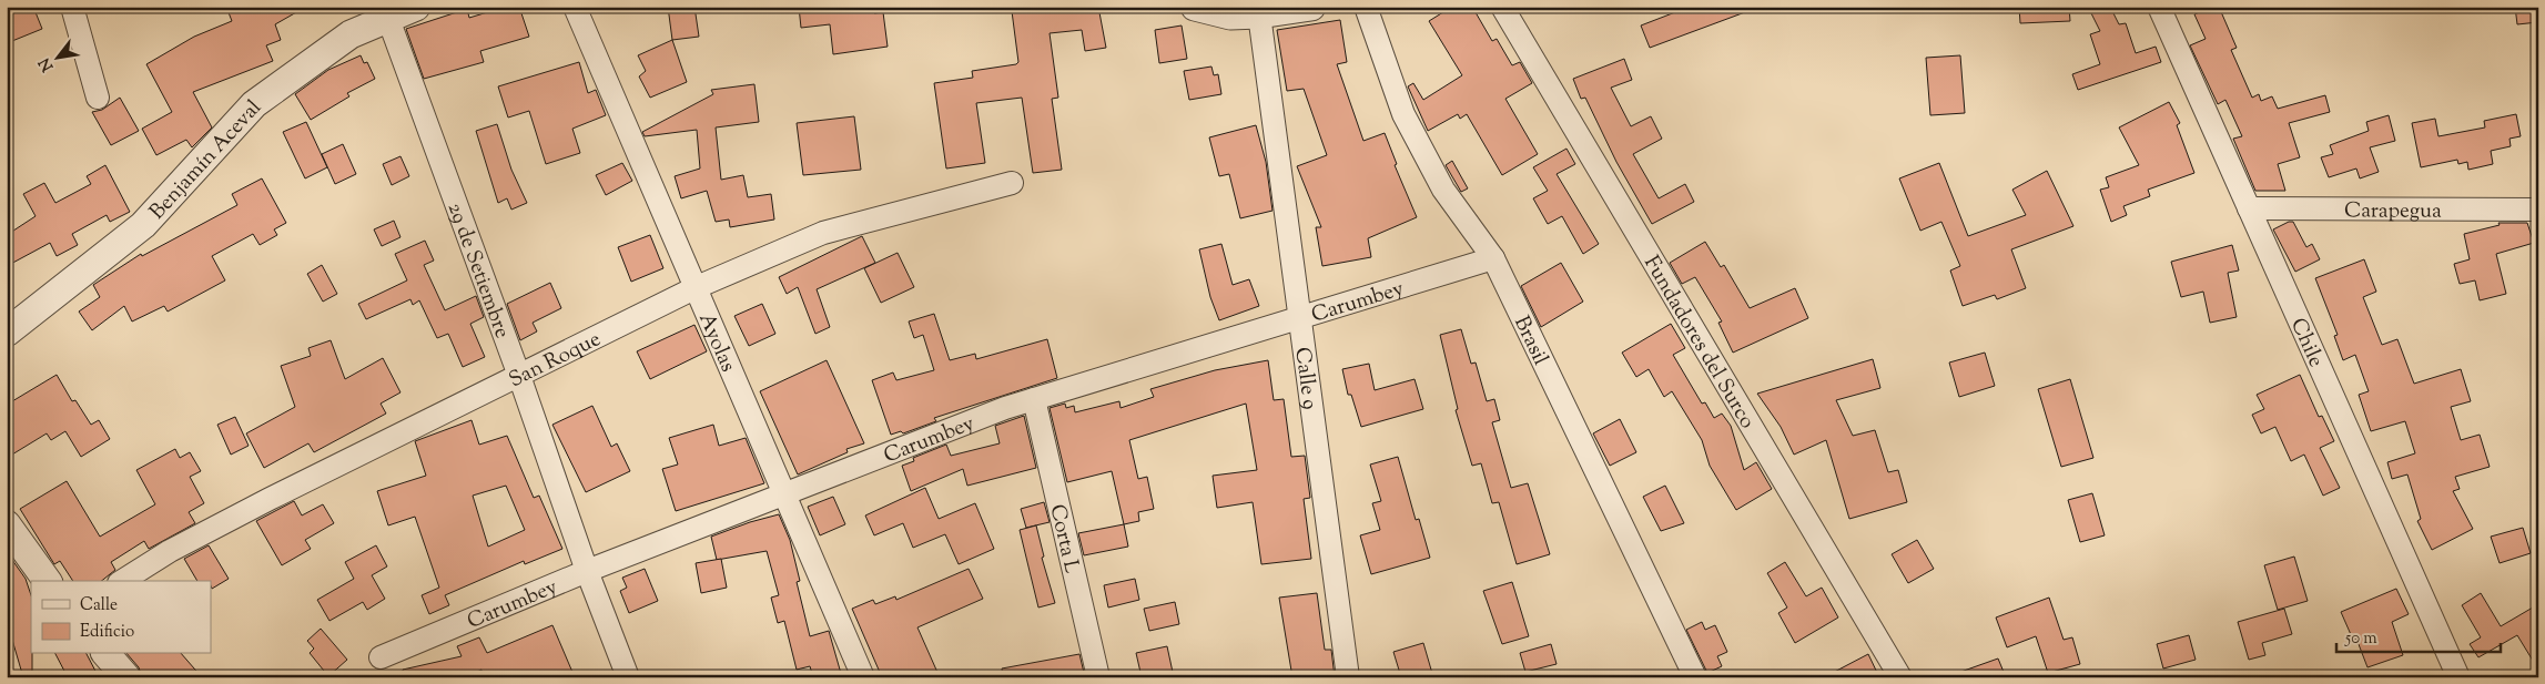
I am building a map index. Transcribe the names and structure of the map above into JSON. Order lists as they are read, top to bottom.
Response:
{
  "streets": {
    "street": [
      "Benjamín Aceval",
      "Carapegua",
      "29 de Setiembre",
      "Carumbey",
      "Brasil",
      "Ayolas",
      "Fundadores del Surco",
      "Chile",
      "San Roque",
      "Calle 9",
      "Corta L"
    ]
  },
  "crossings": [
    ["Benjamín Aceval", "29 de Setiembre"],
    ["Carapegua", "Chile"],
    ["29 de Setiembre", "Carumbey"],
    ["29 de Setiembre", "San Roque"],
    ["Carumbey", "Brasil"],
    ["Carumbey", "Ayolas"],
    ["Carumbey", "Calle 9"],
    ["Carumbey", "Corta L"],
    ["Ayolas", "San Roque"]
  ],
  "legend": ["Calle", "Edificio"],
  "scale_bar": "50 m",
  "north": "bottom left"
}
